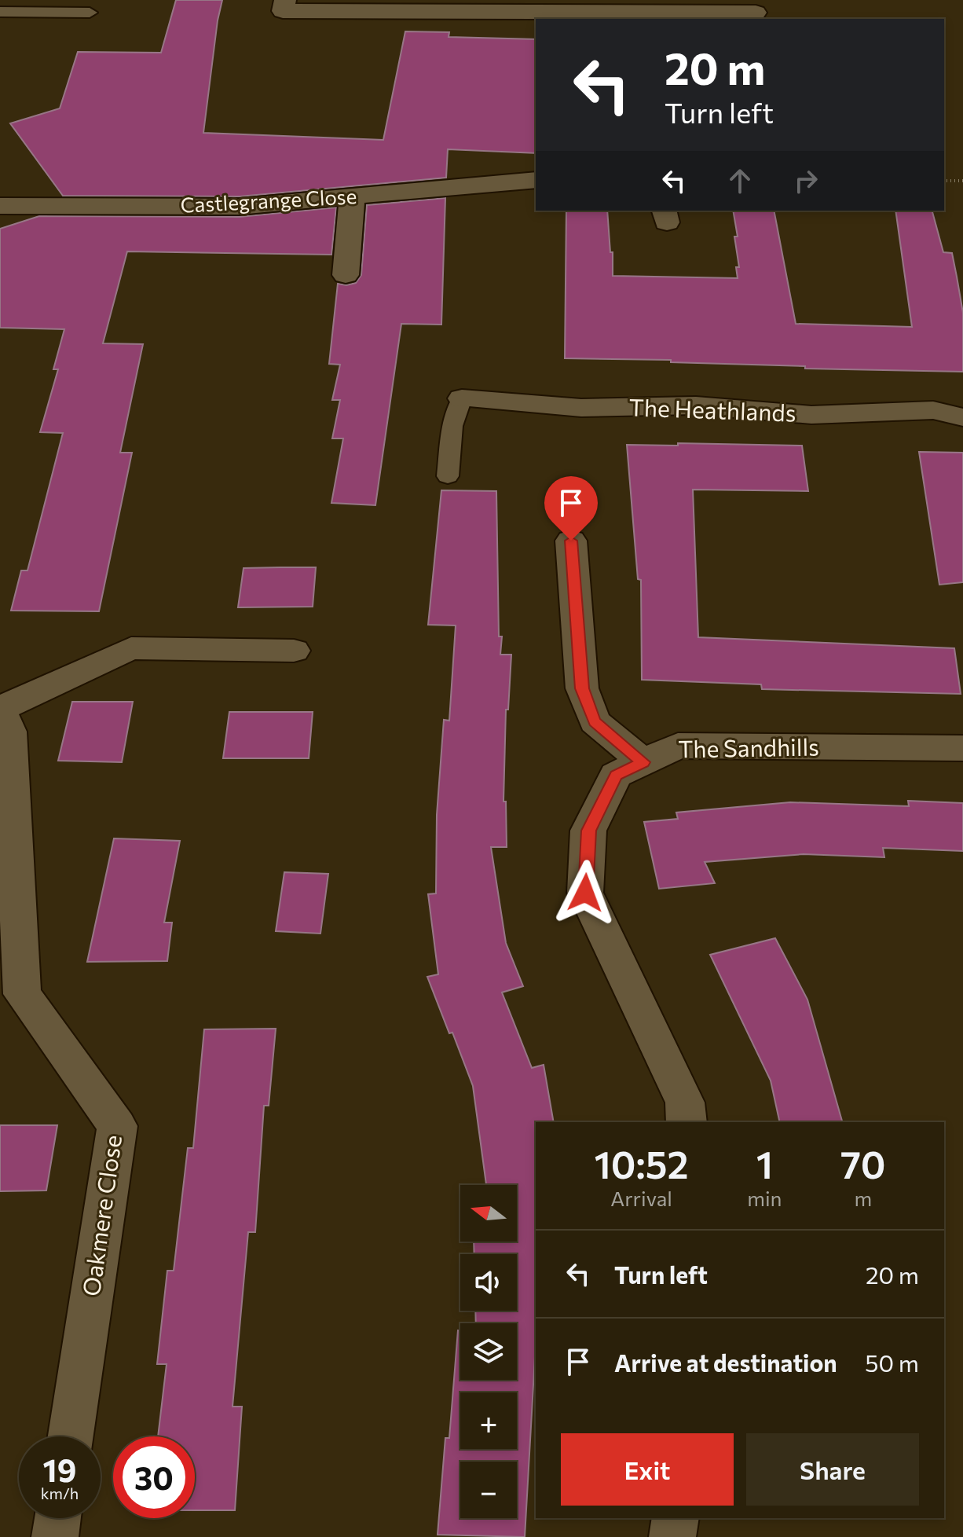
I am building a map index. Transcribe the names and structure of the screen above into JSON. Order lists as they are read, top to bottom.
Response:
{
  "streets": {
    "street": [
      "Castlegrange Close",
      "The Heathlands",
      "The Sandhills",
      "Oakmere Close"
    ]
  },
  "north": "left",
  "page": {
    "turn": ["20 m", "Turn left"],
    "eta": [
      "10:52",
      "Arrival",
      "1",
      "min",
      "70",
      "m"
    ],
    "map_buttons": ["+", "−"],
    "list": [
      {
        "name": "Turn left",
        "value": "20 m"
      },
      {
        "name": "Arrive at destination",
        "value": "50 m"
      }
    ],
    "buttons": ["Exit", "Share"],
    "speed": "19 km/h",
    "limit": "30"
  }
}
